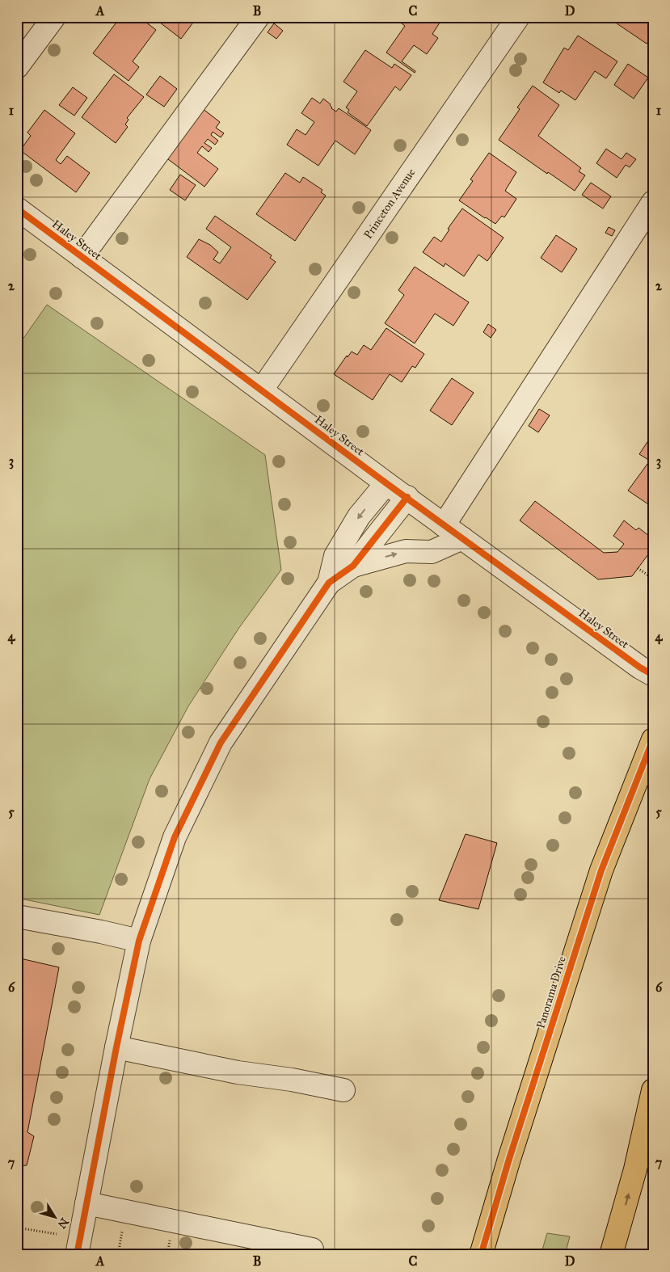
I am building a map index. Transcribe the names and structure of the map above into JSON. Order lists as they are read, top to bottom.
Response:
{
  "streets": {
    "main road": ["Panorama Drive"],
    "street": ["Princeton Avenue", "Haley Street"]
  },
  "crossings": [
    ["Princeton Avenue", "Haley Street"]
  ],
  "north": "bottom right",
  "grid": {
    "columns": [
      "A",
      "B",
      "C",
      "D"
    ],
    "rows": [
      "1",
      "2",
      "3",
      "4",
      "5",
      "6",
      "7"
    ]
  }
}
